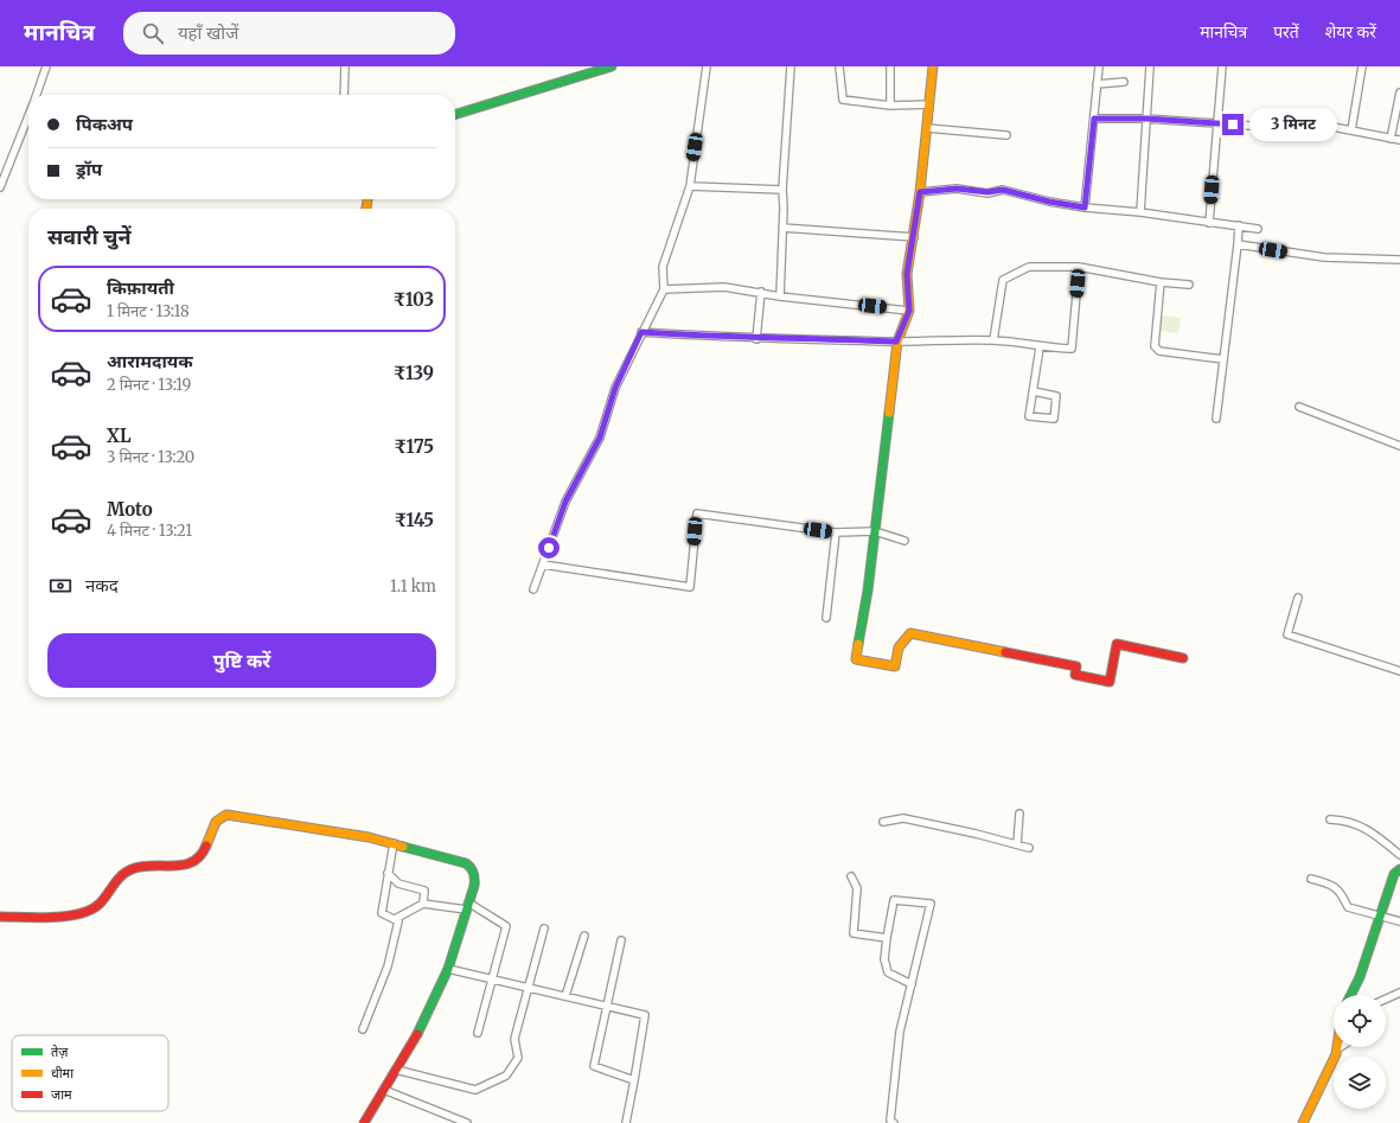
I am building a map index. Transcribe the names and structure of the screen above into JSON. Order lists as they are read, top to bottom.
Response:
{
  "legend": ["तेज़", "धीमा", "जाम"],
  "page": {
    "header": "मानचित्र",
    "search": "यहाँ खोजें",
    "nav": ["मानचित्र", "परतें", "शेयर करें"],
    "banner": ["पिकअप", "ड्रॉप"],
    "bubble": "3 मिनट",
    "heading": "सवारी चुनें",
    "list": [
      {
        "name": "किफ़ायती",
        "note": "1 मिनट · 13:18",
        "value": "₹103"
      },
      {
        "name": "आरामदायक",
        "note": "2 मिनट · 13:19",
        "value": "₹139"
      },
      {
        "name": "XL",
        "note": "3 मिनट · 13:20",
        "value": "₹175"
      },
      {
        "name": "Moto",
        "note": "4 मिनट · 13:21",
        "value": "₹145"
      }
    ],
    "pay": ["नकद", "1.1 km"],
    "buttons": "पुष्टि करें"
  }
}
